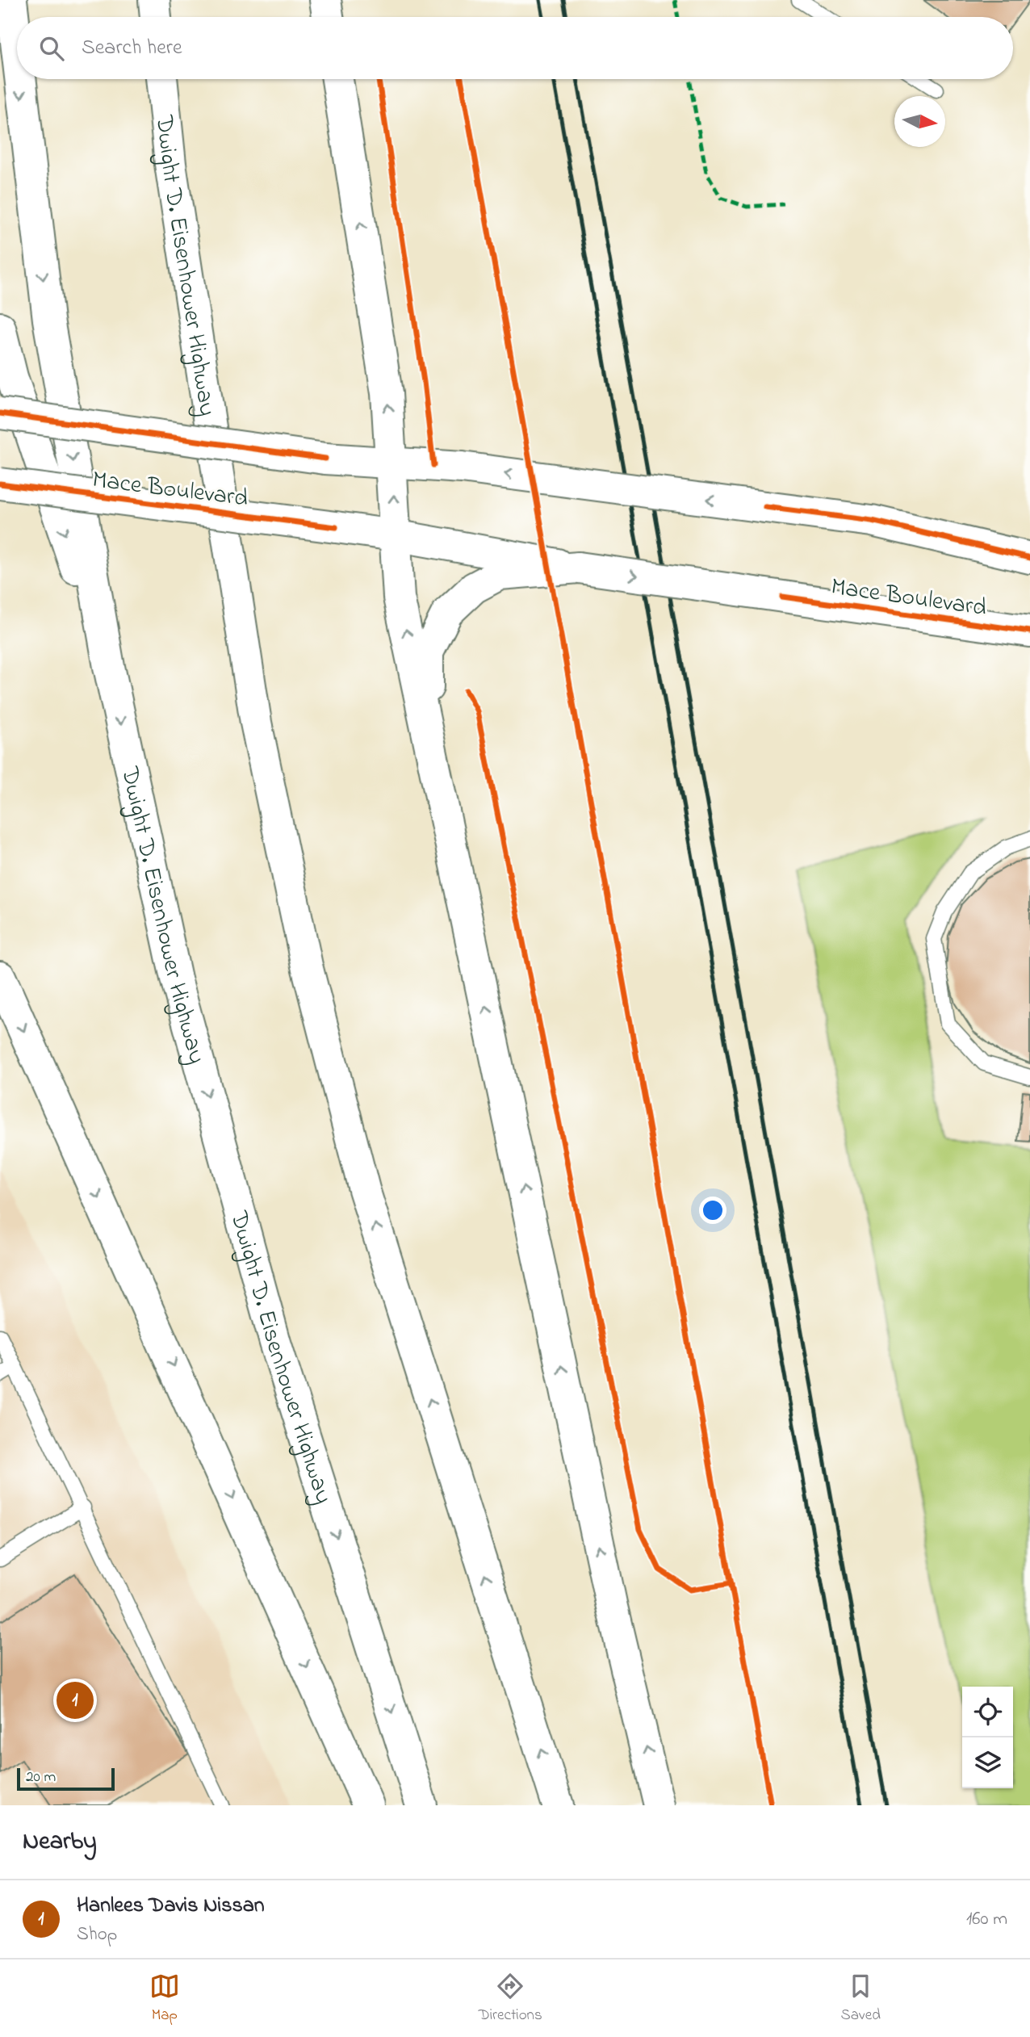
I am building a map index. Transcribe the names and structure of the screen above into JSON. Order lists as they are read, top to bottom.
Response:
{
  "streets": {
    "main road": ["Dwight D. Eisenhower Highway", "Mace Boulevard"]
  },
  "scale_bar": "20 m",
  "north": "right",
  "page": {
    "search": "Search here",
    "pins": "1",
    "scale": "20 m",
    "heading": "Nearby",
    "list": [
      {
        "mark": "1",
        "name": "Hanlees Davis Nissan",
        "note": "Shop",
        "value": "160 m"
      }
    ],
    "nav": ["Map", "Directions", "Saved"]
  }
}
